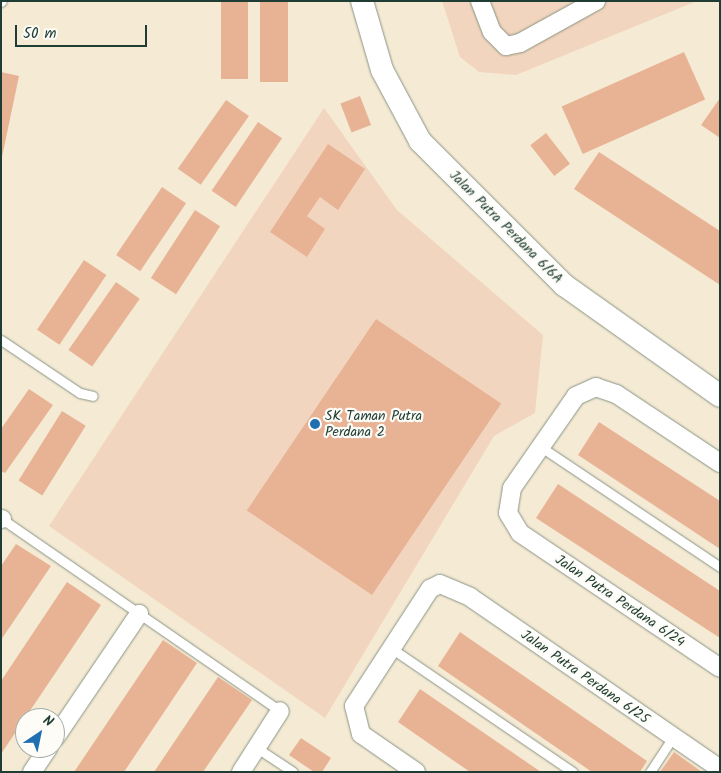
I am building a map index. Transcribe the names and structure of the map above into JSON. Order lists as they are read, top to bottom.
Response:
{
  "streets": {
    "street": ["Jalan Putra Perdana 6/6A", "Jalan Putra Perdana 6/24", "Jalan Putra Perdana 6/25"]
  },
  "places": ["SK Taman Putra Perdana 2"],
  "scale_bar": "50 m",
  "north": "top right"
}
